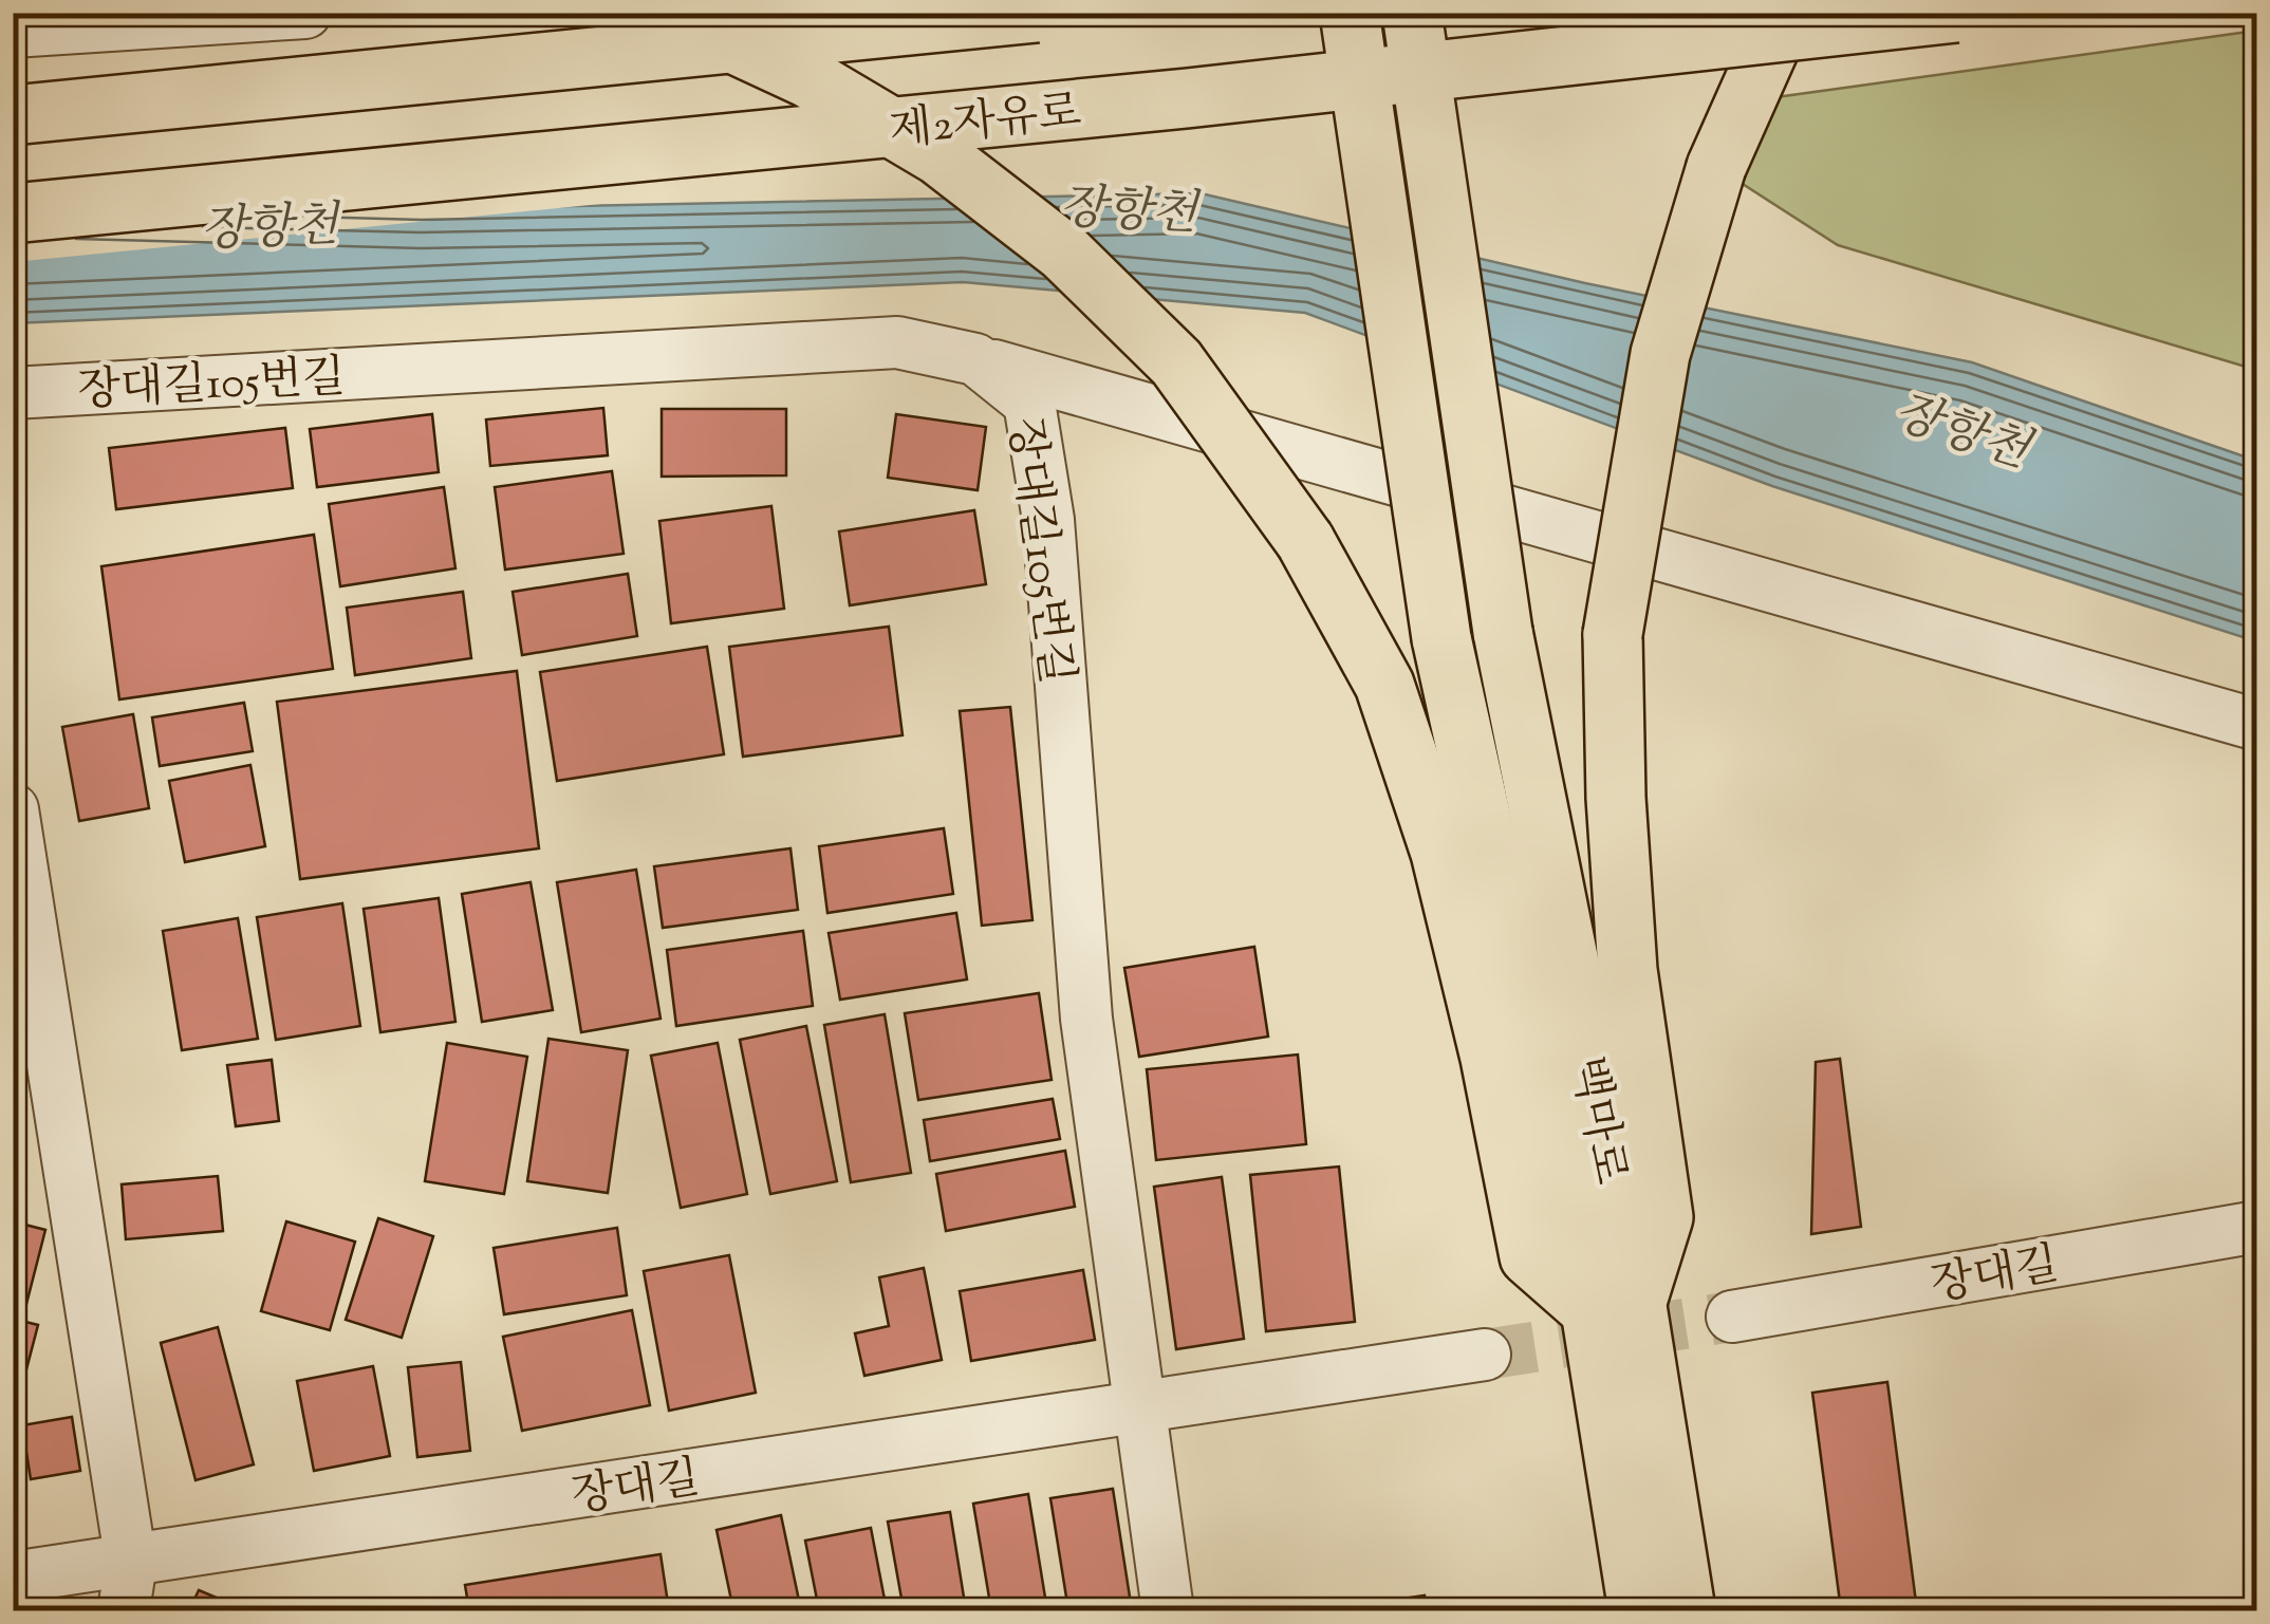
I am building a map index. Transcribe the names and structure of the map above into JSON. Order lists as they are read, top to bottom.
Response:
{
  "streets": {
    "main road": ["제2자유로", "백마로"],
    "street": ["장대길105번길", "장대길"]
  },
  "crossings": [
    ["장대길105번길", "장대길"]
  ],
  "water": ["장항천"]
}
